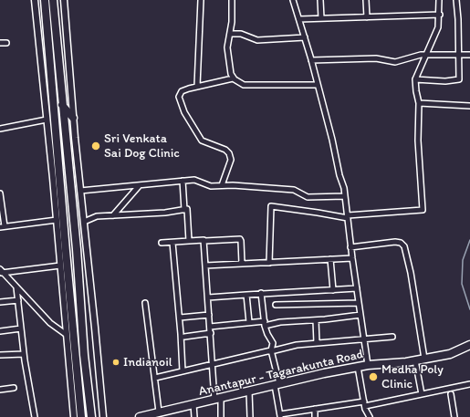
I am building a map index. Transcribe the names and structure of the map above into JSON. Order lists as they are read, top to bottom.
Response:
{
  "streets": {
    "main road": ["Anantapur - Tagarakunta Road"]
  },
  "places": ["Sri Venkata Sai Dog Clinic", "Indianoil", "Medha Poly Clinic"]
}
